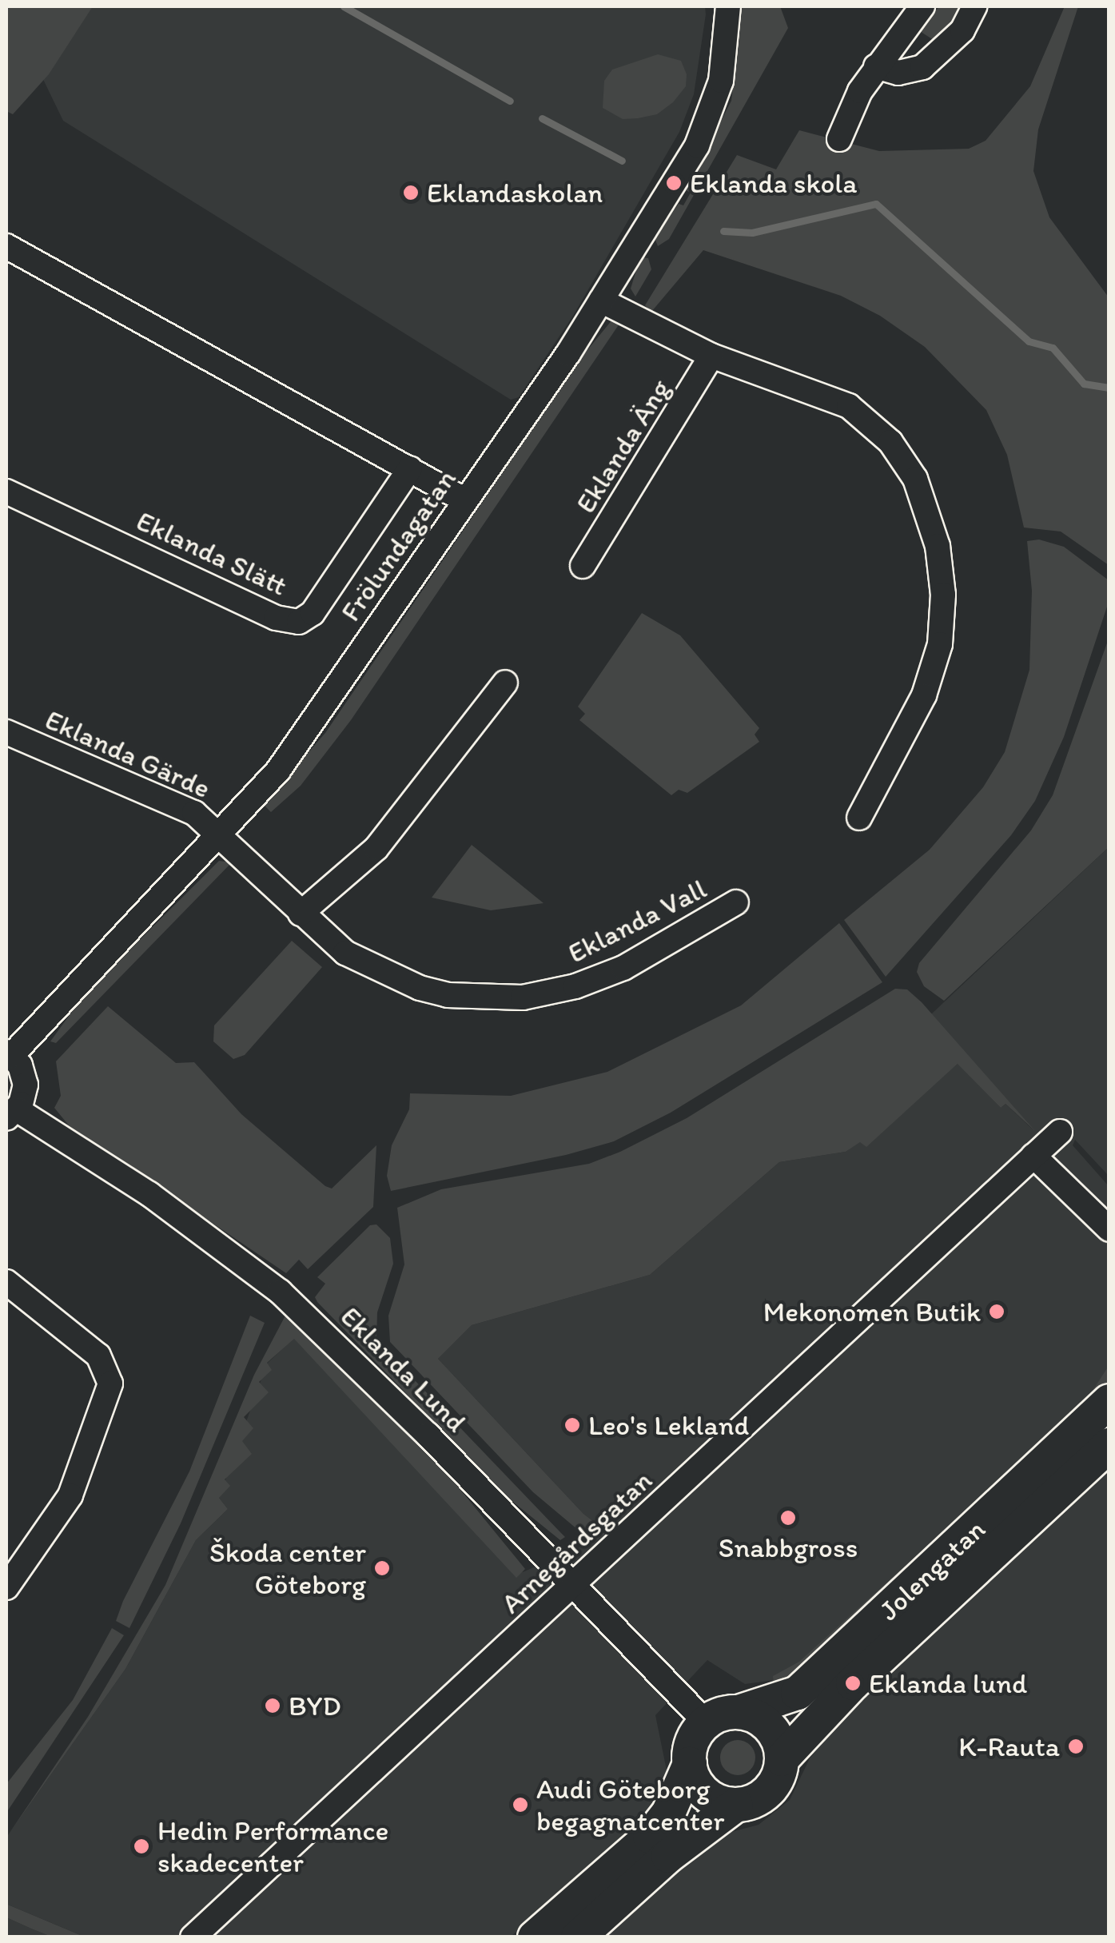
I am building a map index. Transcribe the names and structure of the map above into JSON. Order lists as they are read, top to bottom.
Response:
{
  "streets": {
    "street": [
      "Eklanda Äng",
      "Frölundagatan",
      "Eklanda Slätt",
      "Eklanda Gärde",
      "Eklanda Vall",
      "Eklanda Lund",
      "Arnegårdsgatan",
      "Jolengatan"
    ]
  },
  "crossings": [
    ["Frölundagatan", "Eklanda Gärde"],
    ["Frölundagatan", "Eklanda Vall"],
    ["Frölundagatan", "Eklanda Lund"],
    ["Eklanda Gärde", "Eklanda Vall"],
    ["Eklanda Lund", "Arnegårdsgatan"],
    ["Eklanda Lund", "Jolengatan"]
  ],
  "places": [
    "Eklanda skola",
    "Eklandaskolan",
    "Mekonomen Butik",
    "Leo's Lekland",
    "Snabbgross",
    "Škoda center Göteborg",
    "Eklanda lund",
    "BYD",
    "K-Rauta",
    "Audi Göteborg begagnatcenter",
    "Hedin Performance skadecenter"
  ]
}
